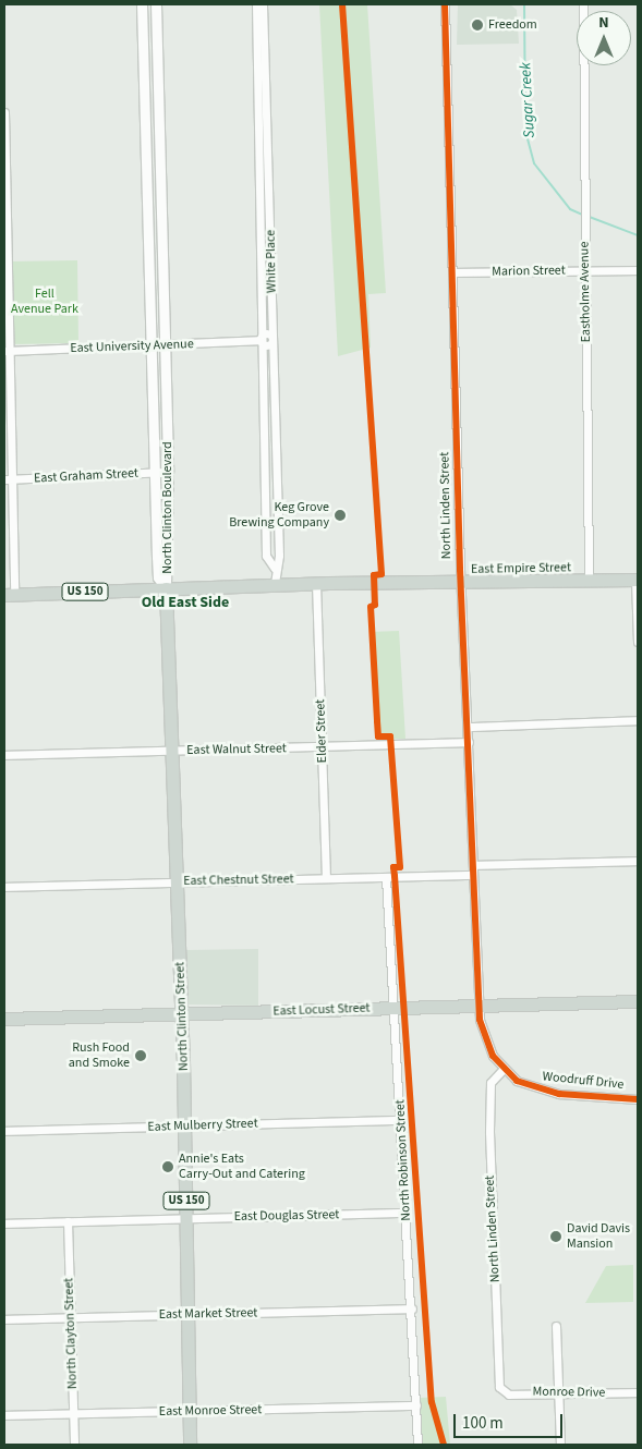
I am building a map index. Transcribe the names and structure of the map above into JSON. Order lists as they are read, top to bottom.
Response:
{
  "streets": {
    "main road": [
      "East Empire Street",
      "US 150",
      "East Locust Street",
      "North Clinton Street"
    ],
    "street": [
      "White Place",
      "Marion Street",
      "Eastholme Avenue",
      "East University Avenue",
      "East Graham Street",
      "North Linden Street",
      "North Clinton Boulevard",
      "Elder Street",
      "East Walnut Street",
      "East Chestnut Street",
      "Woodruff Drive",
      "East Mulberry Street",
      "North Robinson Street",
      "East Douglas Street",
      "East Market Street",
      "North Clayton Street",
      "Monroe Drive",
      "East Monroe Street"
    ]
  },
  "crossings": [
    ["White Place", "East University Avenue"],
    ["White Place", "East Empire Street"],
    ["Marion Street", "Eastholme Avenue"],
    ["Marion Street", "North Linden Street"],
    ["Eastholme Avenue", "East Empire Street"],
    ["East University Avenue", "North Clinton Boulevard"],
    ["East Graham Street", "North Clinton Boulevard"],
    ["North Linden Street", "East Empire Street"],
    ["North Linden Street", "East Walnut Street"],
    ["North Linden Street", "East Chestnut Street"],
    ["North Linden Street", "East Locust Street"],
    ["North Linden Street", "Woodruff Drive"],
    ["North Linden Street", "Monroe Drive"],
    ["North Clinton Boulevard", "East Empire Street"],
    ["North Clinton Boulevard", "North Clinton Street"],
    ["East Empire Street", "Elder Street"],
    ["East Empire Street", "North Clinton Street"],
    ["Elder Street", "East Walnut Street"],
    ["Elder Street", "East Chestnut Street"],
    ["East Walnut Street", "North Clinton Street"],
    ["East Chestnut Street", "North Clinton Street"],
    ["East Chestnut Street", "North Robinson Street"],
    ["East Locust Street", "North Clinton Street"],
    ["East Locust Street", "North Robinson Street"],
    ["North Clinton Street", "East Mulberry Street"],
    ["North Clinton Street", "East Douglas Street"],
    ["North Clinton Street", "East Market Street"],
    ["North Clinton Street", "East Monroe Street"],
    ["East Mulberry Street", "North Robinson Street"],
    ["North Robinson Street", "East Douglas Street"],
    ["North Robinson Street", "East Market Street"],
    ["North Robinson Street", "East Monroe Street"],
    ["East Douglas Street", "North Clayton Street"],
    ["East Market Street", "North Clayton Street"],
    ["North Clayton Street", "East Monroe Street"]
  ],
  "districts": ["Old East Side"],
  "water": ["Sugar Creek"],
  "parks": ["Fell Avenue Park"],
  "places": [
    "Freedom",
    "Keg Grove Brewing Company",
    "Rush Food and Smoke",
    "Annie's Eats Carry-Out and Catering",
    "David Davis Mansion"
  ],
  "scale_bar": "100 m",
  "north": "top"
}
